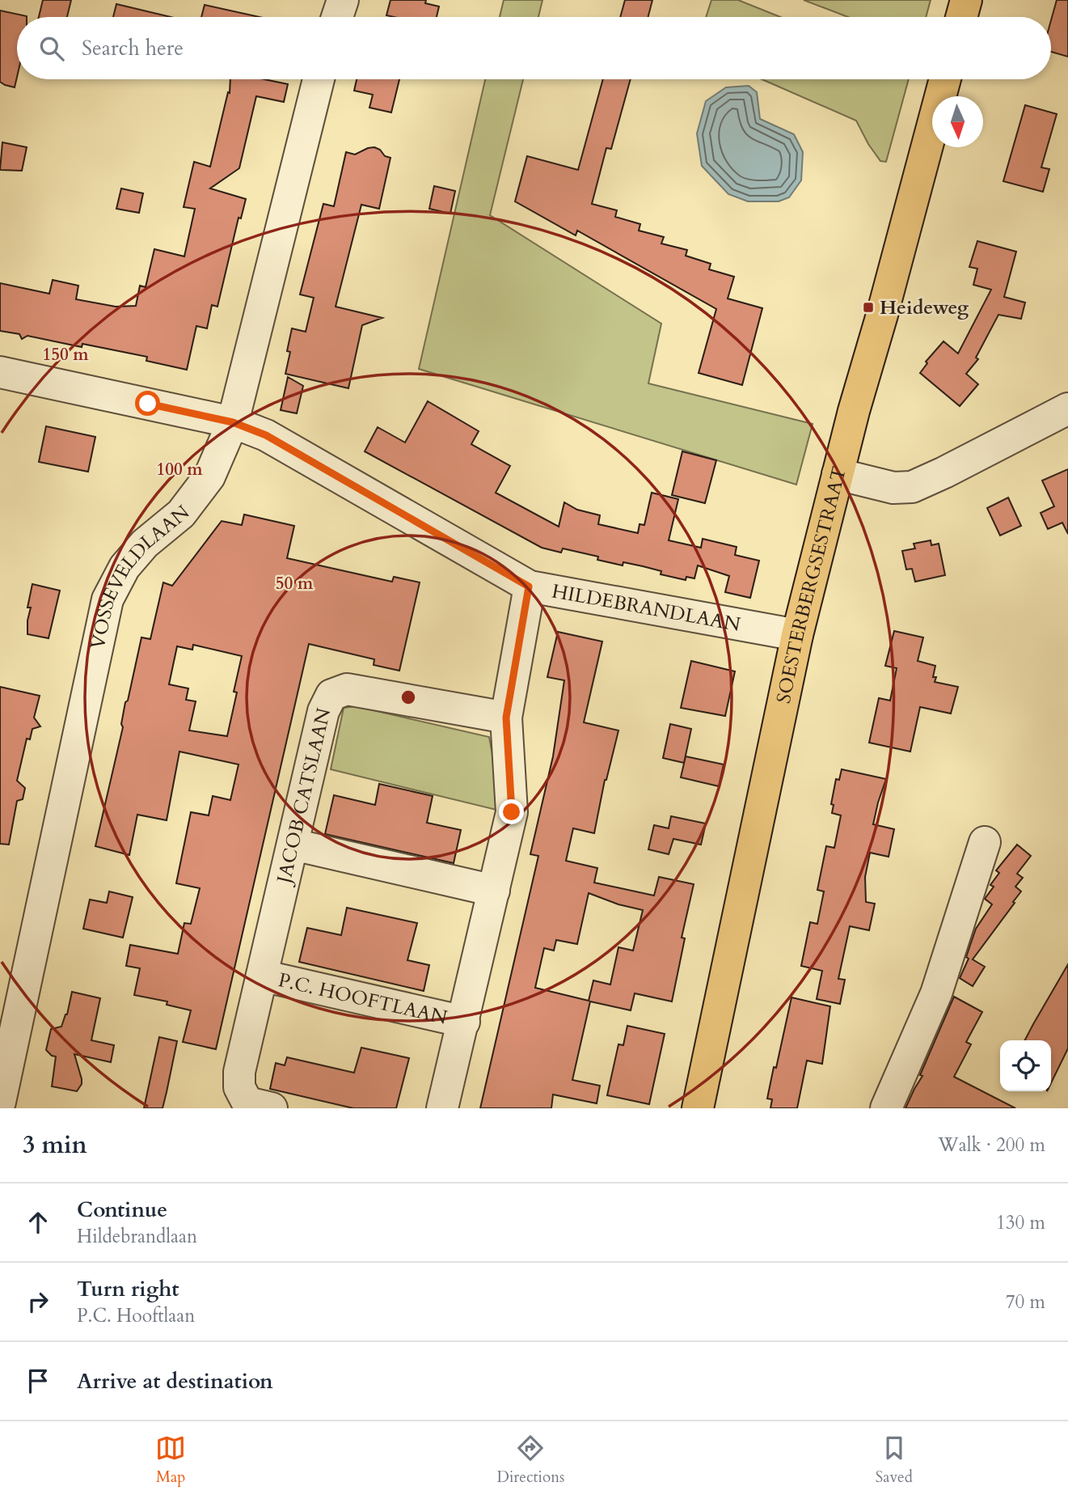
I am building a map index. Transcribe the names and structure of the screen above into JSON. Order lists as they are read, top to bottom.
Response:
{
  "streets": {
    "main road": ["SOESTERBERGSESTRAAT"],
    "street": [
      "VOSSEVELDLAAN",
      "HILDEBRANDLAAN",
      "JACOB CATSLAAN",
      "P.C. HOOFTLAAN"
    ]
  },
  "crossings": [
    ["VOSSEVELDLAAN", "HILDEBRANDLAAN"],
    ["SOESTERBERGSESTRAAT", "HILDEBRANDLAAN"],
    ["HILDEBRANDLAAN", "P.C. HOOFTLAAN"],
    ["JACOB CATSLAAN", "P.C. HOOFTLAAN"]
  ],
  "places": {
    "transit": ["Heideweg"]
  },
  "north": "bottom",
  "page": {
    "search": "Search here",
    "heading": ["3 min", "Walk · 200 m"],
    "list": [
      ["Continue", "Hildebrandlaan", "130 m"],
      ["Turn right", "P.C. Hooftlaan", "70 m"],
      "Arrive at destination"
    ],
    "nav": ["Map", "Directions", "Saved"]
  },
  "rings": ["150 m", "100 m", "50 m"]
}
